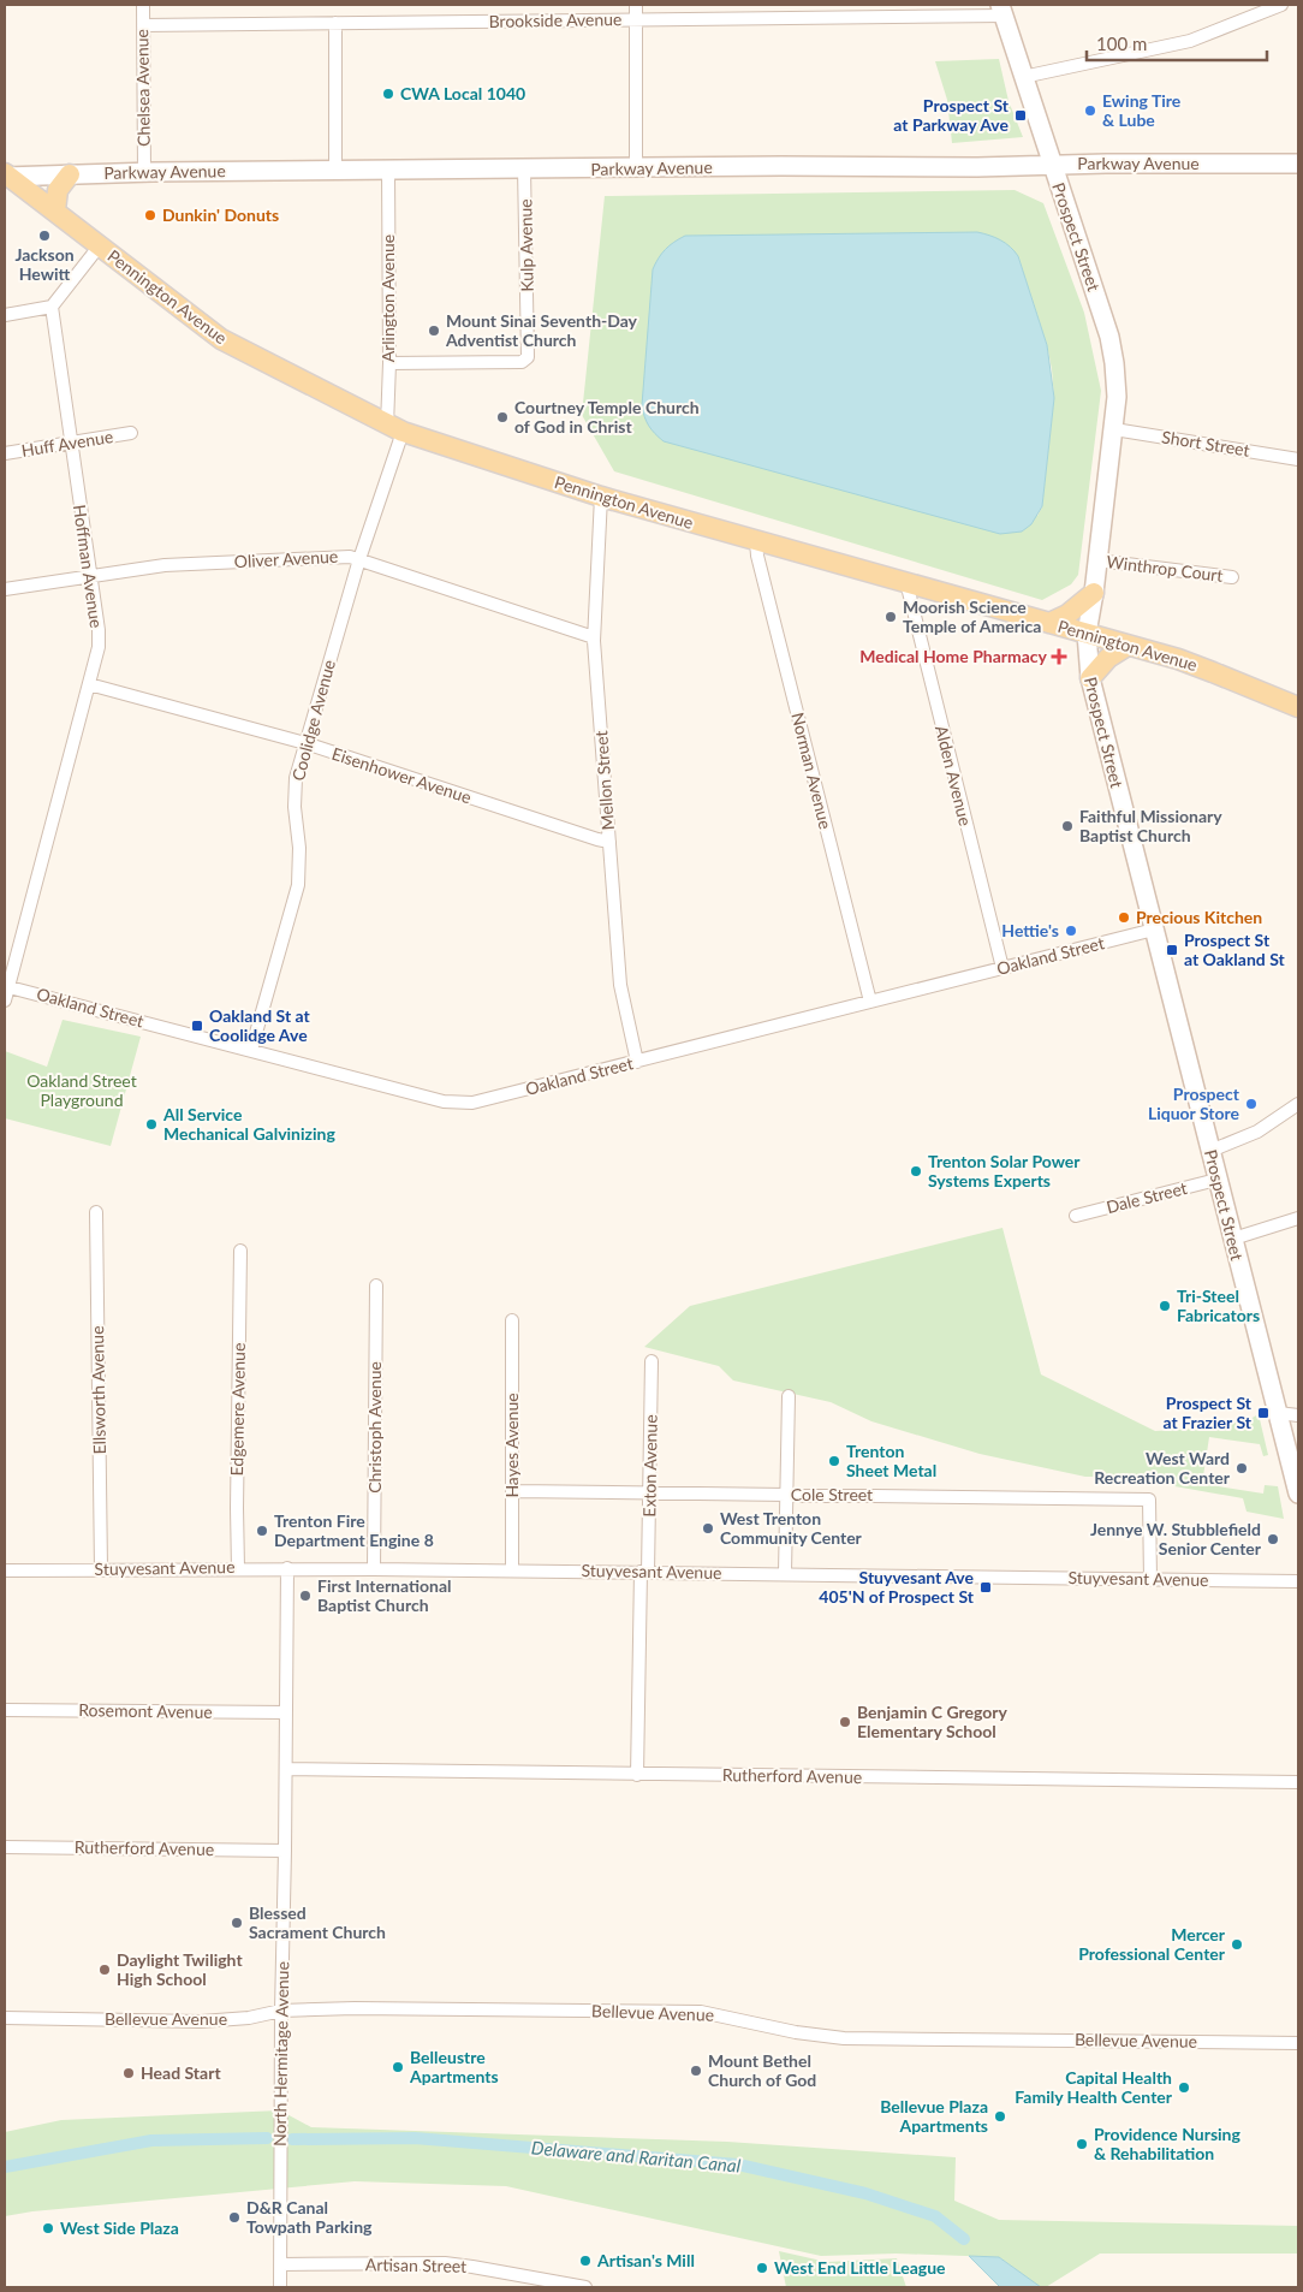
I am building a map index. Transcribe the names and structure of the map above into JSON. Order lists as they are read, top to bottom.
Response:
{
  "streets": {
    "main road": ["Pennington Avenue"],
    "street": [
      "Brookside Avenue",
      "Chelsea Avenue",
      "Parkway Avenue",
      "Prospect Street",
      "Kulp Avenue",
      "Arlington Avenue",
      "Huff Avenue",
      "Short Street",
      "Oliver Avenue",
      "Hoffman Avenue",
      "Winthrop Court",
      "Coolidge Avenue",
      "Norman Avenue",
      "Eisenhower Avenue",
      "Alden Avenue",
      "Mellon Street",
      "Oakland Street",
      "Dale Street",
      "Ellsworth Avenue",
      "Edgemere Avenue",
      "Christoph Avenue",
      "Hayes Avenue",
      "Exton Avenue",
      "Cole Street",
      "Stuyvesant Avenue",
      "Rosemont Avenue",
      "Rutherford Avenue",
      "Bellevue Avenue",
      "North Hermitage Avenue",
      "Artisan Street"
    ]
  },
  "crossings": [
    ["Brookside Avenue", "Chelsea Avenue"],
    ["Brookside Avenue", "Prospect Street"],
    ["Chelsea Avenue", "Parkway Avenue"],
    ["Parkway Avenue", "Prospect Street"],
    ["Parkway Avenue", "Kulp Avenue"],
    ["Parkway Avenue", "Pennington Avenue"],
    ["Parkway Avenue", "Arlington Avenue"],
    ["Prospect Street", "Pennington Avenue"],
    ["Prospect Street", "Short Street"],
    ["Prospect Street", "Winthrop Court"],
    ["Prospect Street", "Oakland Street"],
    ["Prospect Street", "Dale Street"],
    ["Kulp Avenue", "Arlington Avenue"],
    ["Pennington Avenue", "Arlington Avenue"],
    ["Pennington Avenue", "Coolidge Avenue"],
    ["Pennington Avenue", "Norman Avenue"],
    ["Pennington Avenue", "Alden Avenue"],
    ["Pennington Avenue", "Mellon Street"],
    ["Arlington Avenue", "Coolidge Avenue"],
    ["Huff Avenue", "Hoffman Avenue"],
    ["Oliver Avenue", "Hoffman Avenue"],
    ["Oliver Avenue", "Coolidge Avenue"],
    ["Oliver Avenue", "Mellon Street"],
    ["Hoffman Avenue", "Eisenhower Avenue"],
    ["Hoffman Avenue", "Oakland Street"],
    ["Coolidge Avenue", "Eisenhower Avenue"],
    ["Coolidge Avenue", "Oakland Street"],
    ["Norman Avenue", "Oakland Street"],
    ["Eisenhower Avenue", "Mellon Street"],
    ["Alden Avenue", "Oakland Street"],
    ["Mellon Street", "Oakland Street"],
    ["Ellsworth Avenue", "Stuyvesant Avenue"],
    ["Edgemere Avenue", "Stuyvesant Avenue"],
    ["Christoph Avenue", "Stuyvesant Avenue"],
    ["Hayes Avenue", "Cole Street"],
    ["Hayes Avenue", "Stuyvesant Avenue"],
    ["Exton Avenue", "Cole Street"],
    ["Exton Avenue", "Stuyvesant Avenue"],
    ["Exton Avenue", "Rutherford Avenue"],
    ["Cole Street", "Stuyvesant Avenue"],
    ["Stuyvesant Avenue", "North Hermitage Avenue"],
    ["Rosemont Avenue", "North Hermitage Avenue"],
    ["Rutherford Avenue", "North Hermitage Avenue"],
    ["Bellevue Avenue", "North Hermitage Avenue"],
    ["North Hermitage Avenue", "Artisan Street"]
  ],
  "water": ["Delaware and Raritan Canal"],
  "parks": ["Oakland Street Playground"],
  "places": {
    "other": [
      "CWA Local 1040",
      "Ewing Tire & Lube",
      "Dunkin' Donuts",
      "Jackson Hewitt",
      "Mount Sinai Seventh-Day Adventist Church",
      "Courtney Temple Church of God in Christ",
      "Moorish Science Temple of America",
      "Faithful Missionary Baptist Church",
      "Precious Kitchen",
      "Hettie's",
      "Prospect Liquor Store",
      "All Service Mechanical Galvinizing",
      "Trenton Solar Power Systems Experts",
      "Tri-Steel Fabricators",
      "Trenton Sheet Metal",
      "West Ward Recreation Center",
      "West Trenton Community Center",
      "Trenton Fire Department Engine 8",
      "Jennye W. Stubblefield Senior Center",
      "First International Baptist Church",
      "Benjamin C Gregory Elementary School",
      "Blessed Sacrament Church",
      "Mercer Professional Center",
      "Daylight Twilight High School",
      "Belleustre Apartments",
      "Mount Bethel Church of God",
      "Head Start",
      "Capital Health Family Health Center",
      "Bellevue Plaza Apartments",
      "Providence Nursing & Rehabilitation",
      "D&R Canal Towpath Parking",
      "West Side Plaza",
      "Artisan's Mill",
      "West End Little League"
    ],
    "transit": [
      "Prospect St at Parkway Ave",
      "Prospect St at Oakland St",
      "Oakland St at Coolidge Ave",
      "Prospect St at Frazier St",
      "Stuyvesant Ave 405'N of Prospect St"
    ],
    "health": ["Medical Home Pharmacy"]
  },
  "scale_bar": "100 m"
}
